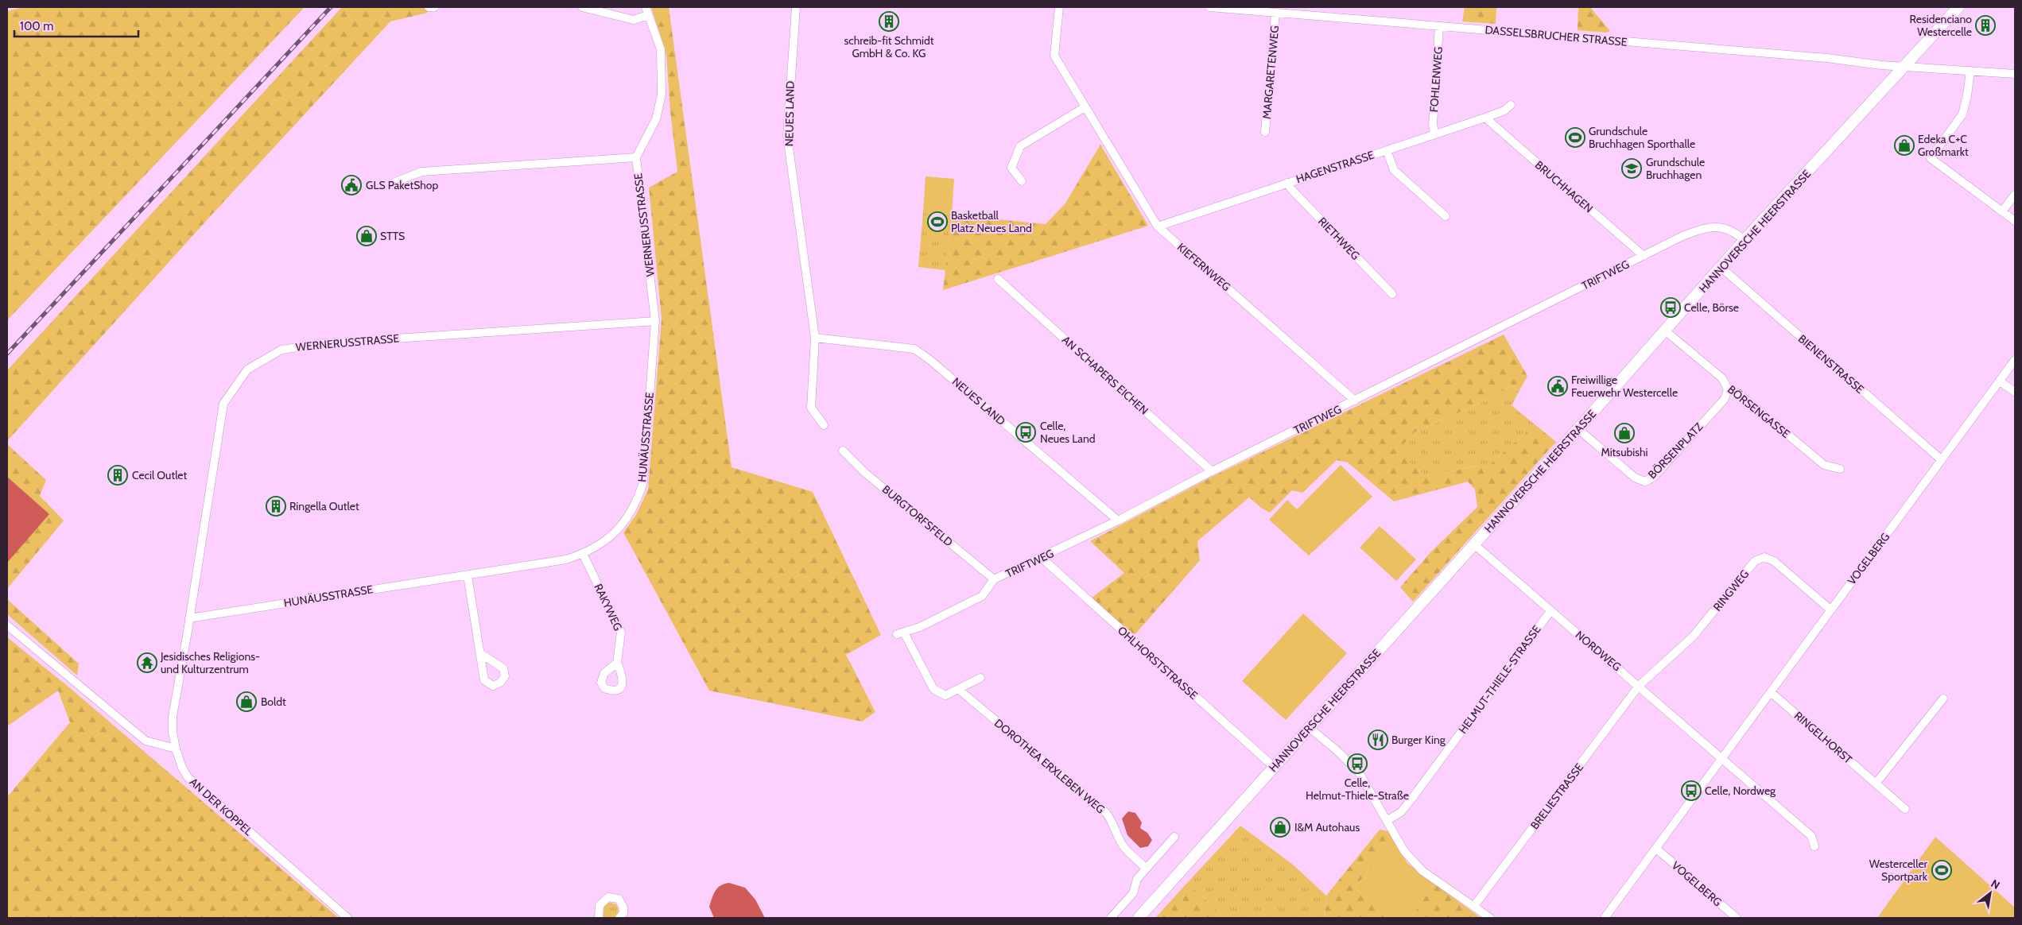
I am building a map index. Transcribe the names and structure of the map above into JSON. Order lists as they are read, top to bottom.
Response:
{
  "streets": {
    "main road": ["HANNOVERSCHE HEERSTRASSE"],
    "street": [
      "DASSELSBRUCHER STRASSE",
      "MARGARETENWEG",
      "FOHLENWEG",
      "NEUES LAND",
      "HAGENSTRASSE",
      "BRUCHHAGEN",
      "WERNERUSSTRASSE",
      "RIETHWEG",
      "KIEFERNWEG",
      "TRIFTWEG",
      "BIENENSTRASSE",
      "AN SCHAPERS EICHEN",
      "BÖRSENGASSE",
      "HUNÄUSSTRASSE",
      "BÖRSENPLATZ",
      "BURGTORFSFELD",
      "VOGELBERG",
      "RINGWEG",
      "RAKYWEG",
      "NORDWEG",
      "OHLHORSTSTRASSE",
      "HELMUT-THIELE-STRASSE",
      "RINGELHORST",
      "DOROTHEA ERXLEBEN WEG",
      "BRELIESTRASSE",
      "AN DER KOPPEL"
    ]
  },
  "crossings": [
    ["DASSELSBRUCHER STRASSE", "MARGARETENWEG"],
    ["DASSELSBRUCHER STRASSE", "FOHLENWEG"],
    ["DASSELSBRUCHER STRASSE", "HANNOVERSCHE HEERSTRASSE"],
    ["FOHLENWEG", "HAGENSTRASSE"],
    ["NEUES LAND", "TRIFTWEG"],
    ["HAGENSTRASSE", "BRUCHHAGEN"],
    ["HAGENSTRASSE", "RIETHWEG"],
    ["HAGENSTRASSE", "KIEFERNWEG"],
    ["BRUCHHAGEN", "TRIFTWEG"],
    ["WERNERUSSTRASSE", "HUNÄUSSTRASSE"],
    ["WERNERUSSTRASSE", "AN DER KOPPEL"],
    ["HANNOVERSCHE HEERSTRASSE", "TRIFTWEG"],
    ["HANNOVERSCHE HEERSTRASSE", "BIENENSTRASSE"],
    ["HANNOVERSCHE HEERSTRASSE", "BÖRSENGASSE"],
    ["HANNOVERSCHE HEERSTRASSE", "BÖRSENPLATZ"],
    ["HANNOVERSCHE HEERSTRASSE", "NORDWEG"],
    ["HANNOVERSCHE HEERSTRASSE", "OHLHORSTSTRASSE"],
    ["KIEFERNWEG", "TRIFTWEG"],
    ["TRIFTWEG", "AN SCHAPERS EICHEN"],
    ["TRIFTWEG", "BURGTORFSFELD"],
    ["TRIFTWEG", "OHLHORSTSTRASSE"],
    ["TRIFTWEG", "DOROTHEA ERXLEBEN WEG"],
    ["BIENENSTRASSE", "VOGELBERG"],
    ["BÖRSENGASSE", "BÖRSENPLATZ"],
    ["HUNÄUSSTRASSE", "RAKYWEG"],
    ["VOGELBERG", "RINGWEG"],
    ["VOGELBERG", "NORDWEG"],
    ["VOGELBERG", "RINGELHORST"],
    ["RINGWEG", "NORDWEG"],
    ["RINGWEG", "BRELIESTRASSE"],
    ["NORDWEG", "HELMUT-THIELE-STRASSE"],
    ["NORDWEG", "BRELIESTRASSE"]
  ],
  "places": {
    "building": [
      "schreib-fit Schmidt GmbH & Co. KG",
      "Residenciano Westercelle",
      "Cecil Outlet",
      "Ringella Outlet"
    ],
    "sports": ["Grundschule Bruchhagen Sporthalle", "Basketball Platz Neues Land", "Westerceller Sportpark"],
    "shop": [
      "Edeka C+C Großmarkt",
      "STTS",
      "Mitsubishi",
      "Boldt",
      "I&M Autohaus"
    ],
    "school or university": ["Grundschule Bruchhagen"],
    "public building": ["GLS PaketShop", "Freiwillige Feuerwehr Westercelle"],
    "bus stop": [
      "Celle, Börse",
      "Celle, Neues Land",
      "Celle, Helmut-Thiele-Straße",
      "Celle, Nordweg"
    ],
    "temple": ["Jesidisches Religions- und Kulturzentrum"],
    "restaurant": ["Burger King"]
  },
  "scale_bar": "100 m",
  "north": "top right"
}
